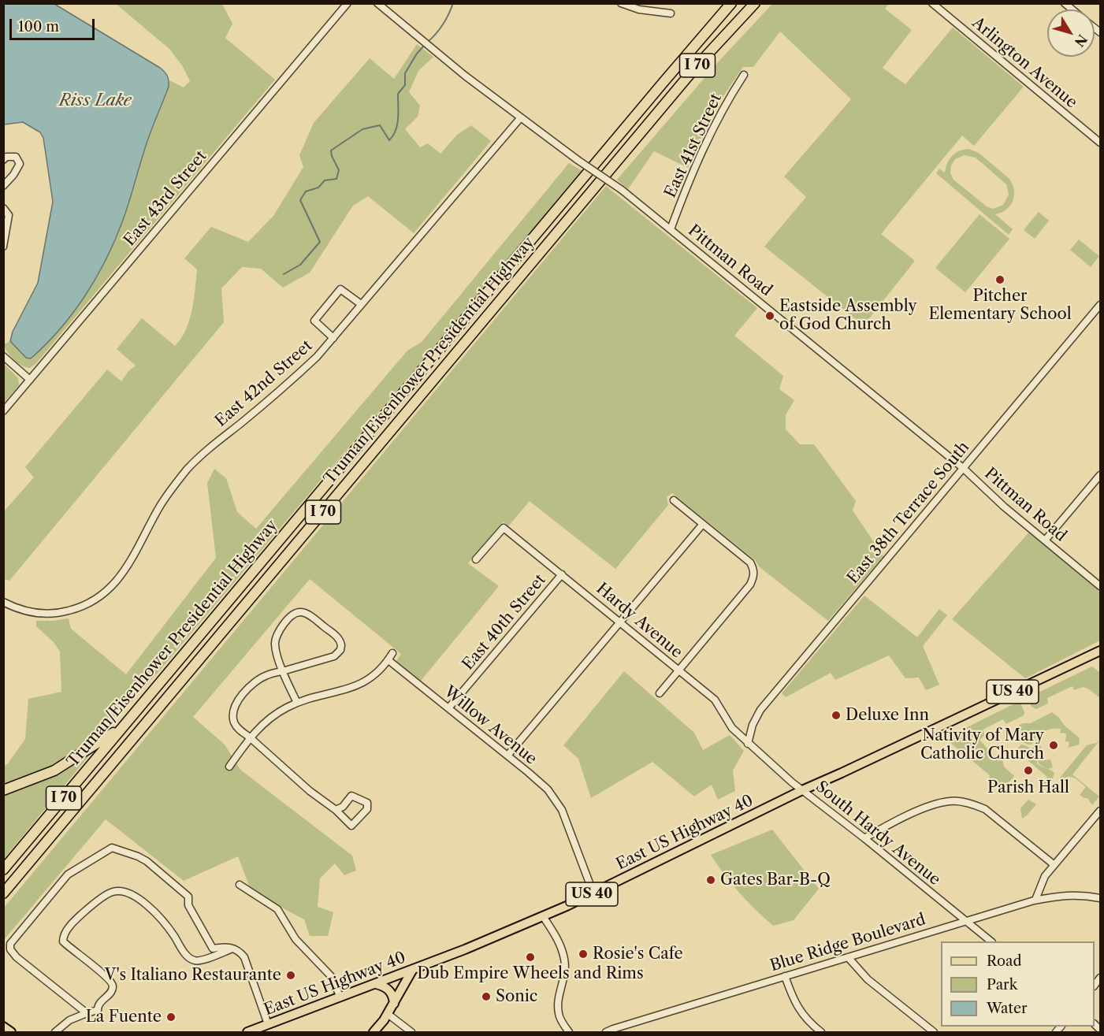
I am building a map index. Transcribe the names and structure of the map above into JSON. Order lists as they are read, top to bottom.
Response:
{
  "streets": {
    "highway": ["I 70", "Truman/Eisenhower Presidential Highway"],
    "main road": ["US 40", "East US Highway 40"],
    "street": [
      "Arlington Avenue",
      "East 41st Street",
      "East 43rd Street",
      "Pittman Road",
      "East 42nd Street",
      "East 38th Terrace South",
      "Hardy Avenue",
      "East 40th Street",
      "Willow Avenue",
      "South Hardy Avenue",
      "Blue Ridge Boulevard"
    ]
  },
  "crossings": [
    ["East 41st Street", "Pittman Road"],
    ["Pittman Road", "East 42nd Street"],
    ["Pittman Road", "East 38th Terrace South"],
    ["East 38th Terrace South", "Hardy Avenue"],
    ["East 38th Terrace South", "South Hardy Avenue"],
    ["Hardy Avenue", "East 40th Street"],
    ["Hardy Avenue", "South Hardy Avenue"],
    ["East 40th Street", "Willow Avenue"],
    ["Willow Avenue", "East US Highway 40"],
    ["East US Highway 40", "South Hardy Avenue"],
    ["South Hardy Avenue", "Blue Ridge Boulevard"]
  ],
  "water": ["Riss Lake"],
  "places": [
    "Pitcher Elementary School",
    "Eastside Assembly of God Church",
    "Deluxe Inn",
    "Nativity of Mary Catholic Church",
    "Parish Hall",
    "Gates Bar-B-Q",
    "Rosie's Cafe",
    "Dub Empire Wheels and Rims",
    "V's Italiano Restaurante",
    "Sonic",
    "La Fuente"
  ],
  "legend": ["Road", "Park", "Water"],
  "scale_bar": "100 m",
  "north": "bottom right"
}
